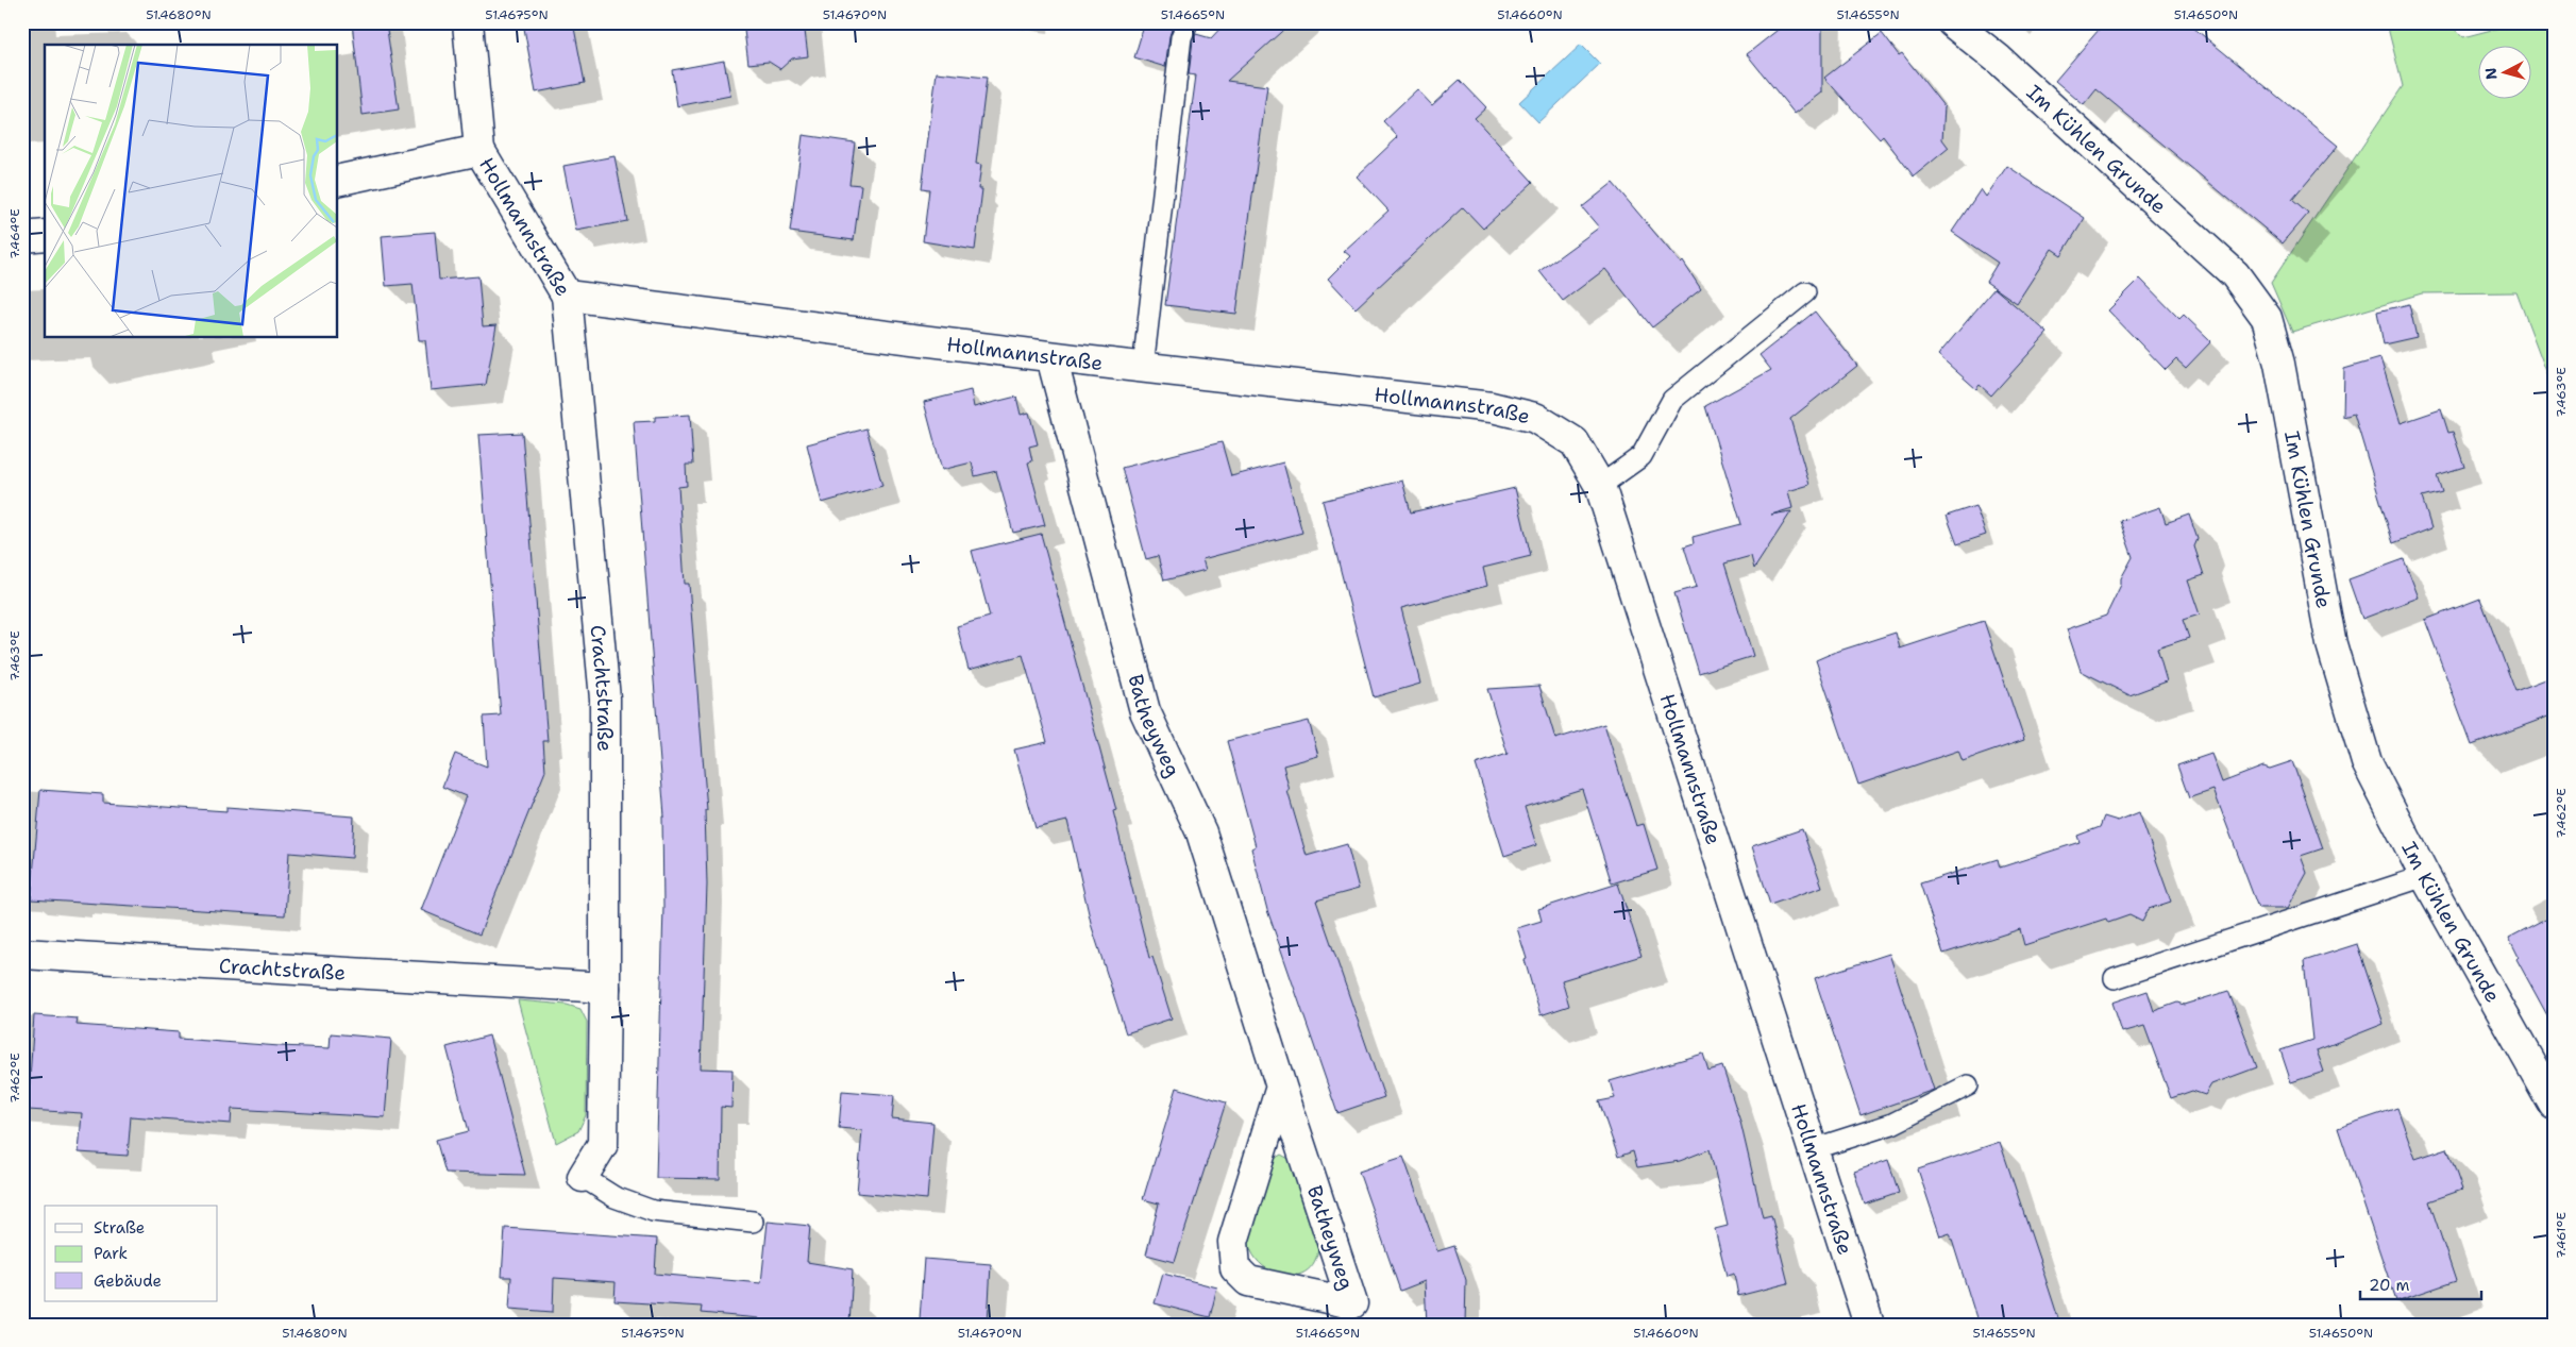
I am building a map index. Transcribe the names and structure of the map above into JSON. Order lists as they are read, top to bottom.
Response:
{
  "streets": {
    "street": [
      "Im Kühlen Grunde",
      "Hollmannstraße",
      "Crachtstraße",
      "Batheyweg"
    ]
  },
  "crossings": [
    ["Hollmannstraße", "Crachtstraße"],
    ["Hollmannstraße", "Batheyweg"]
  ],
  "legend": ["Straße", "Park", "Gebäude"],
  "scale_bar": "20 m",
  "north": "left",
  "coordinates": [
    "51.4680°N",
    "51.4675°N",
    "51.4670°N",
    "51.4665°N",
    "51.4660°N",
    "51.4655°N",
    "51.4650°N",
    "7.464°E",
    "7.463°E",
    "7.462°E",
    "7.461°E"
  ]
}
